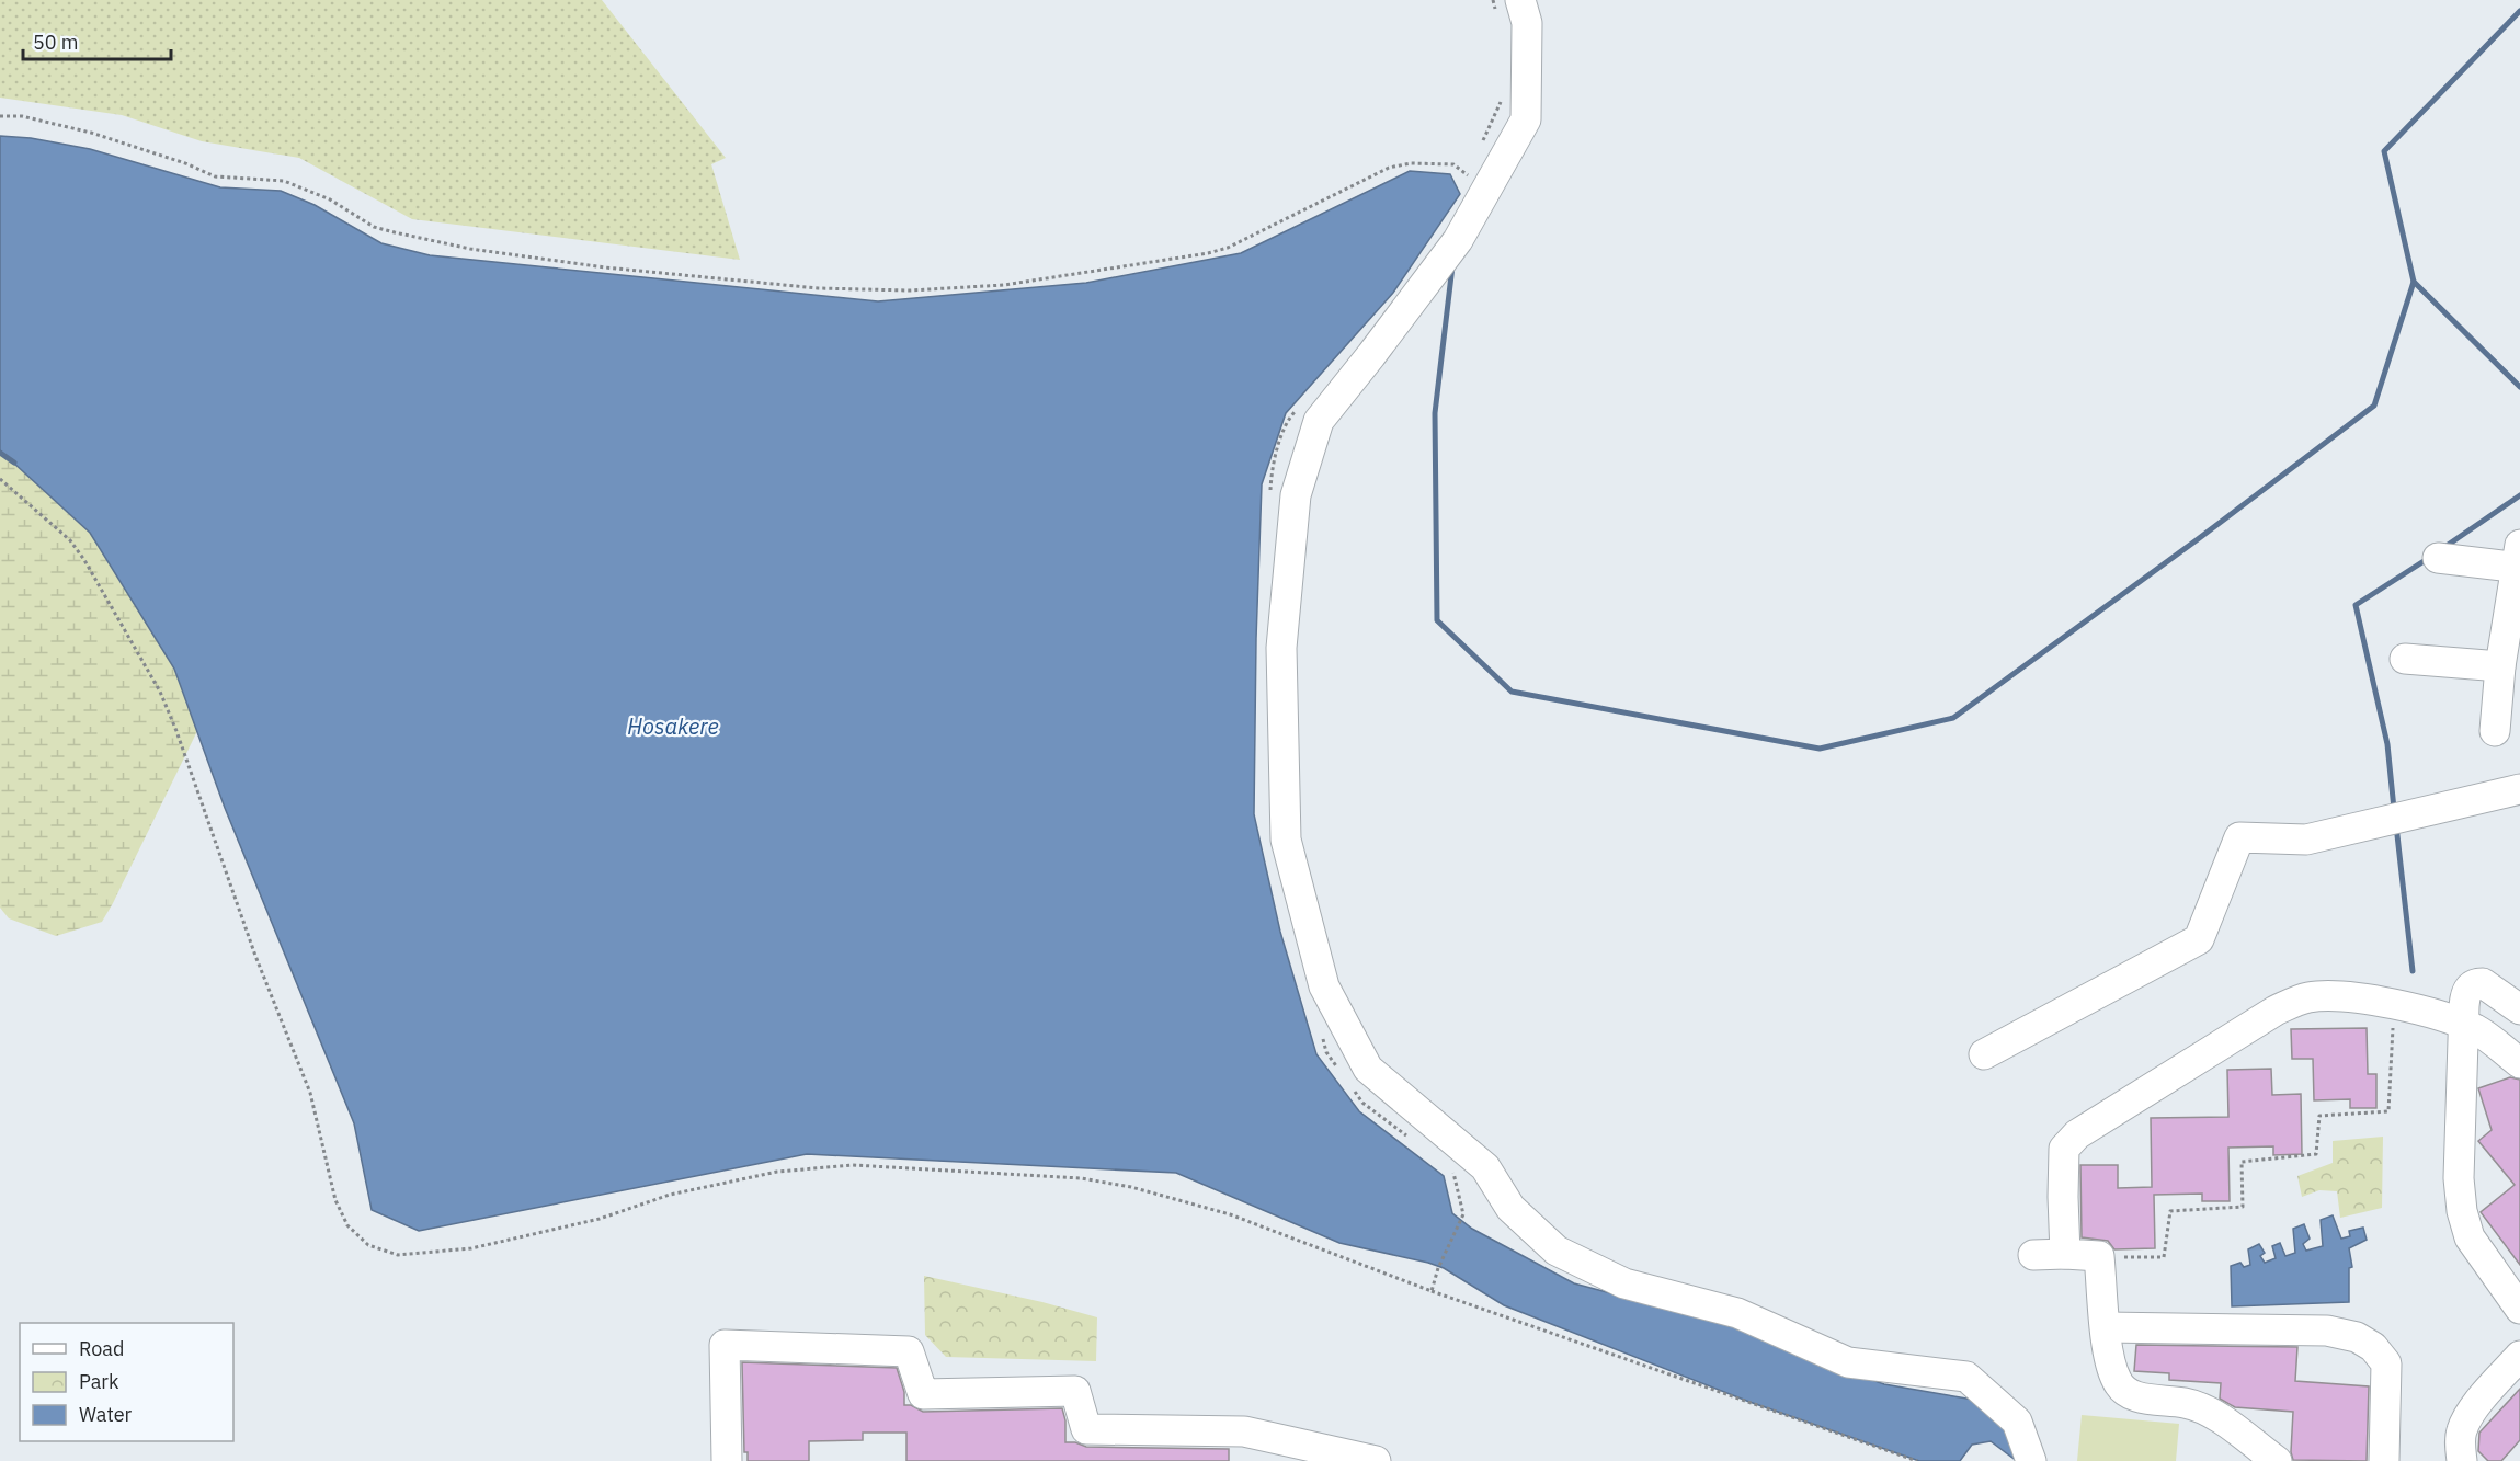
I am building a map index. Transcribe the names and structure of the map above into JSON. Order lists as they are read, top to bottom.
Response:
{
  "water": ["Hosakere"],
  "legend": ["Road", "Park", "Water"],
  "scale_bar": "50 m"
}
